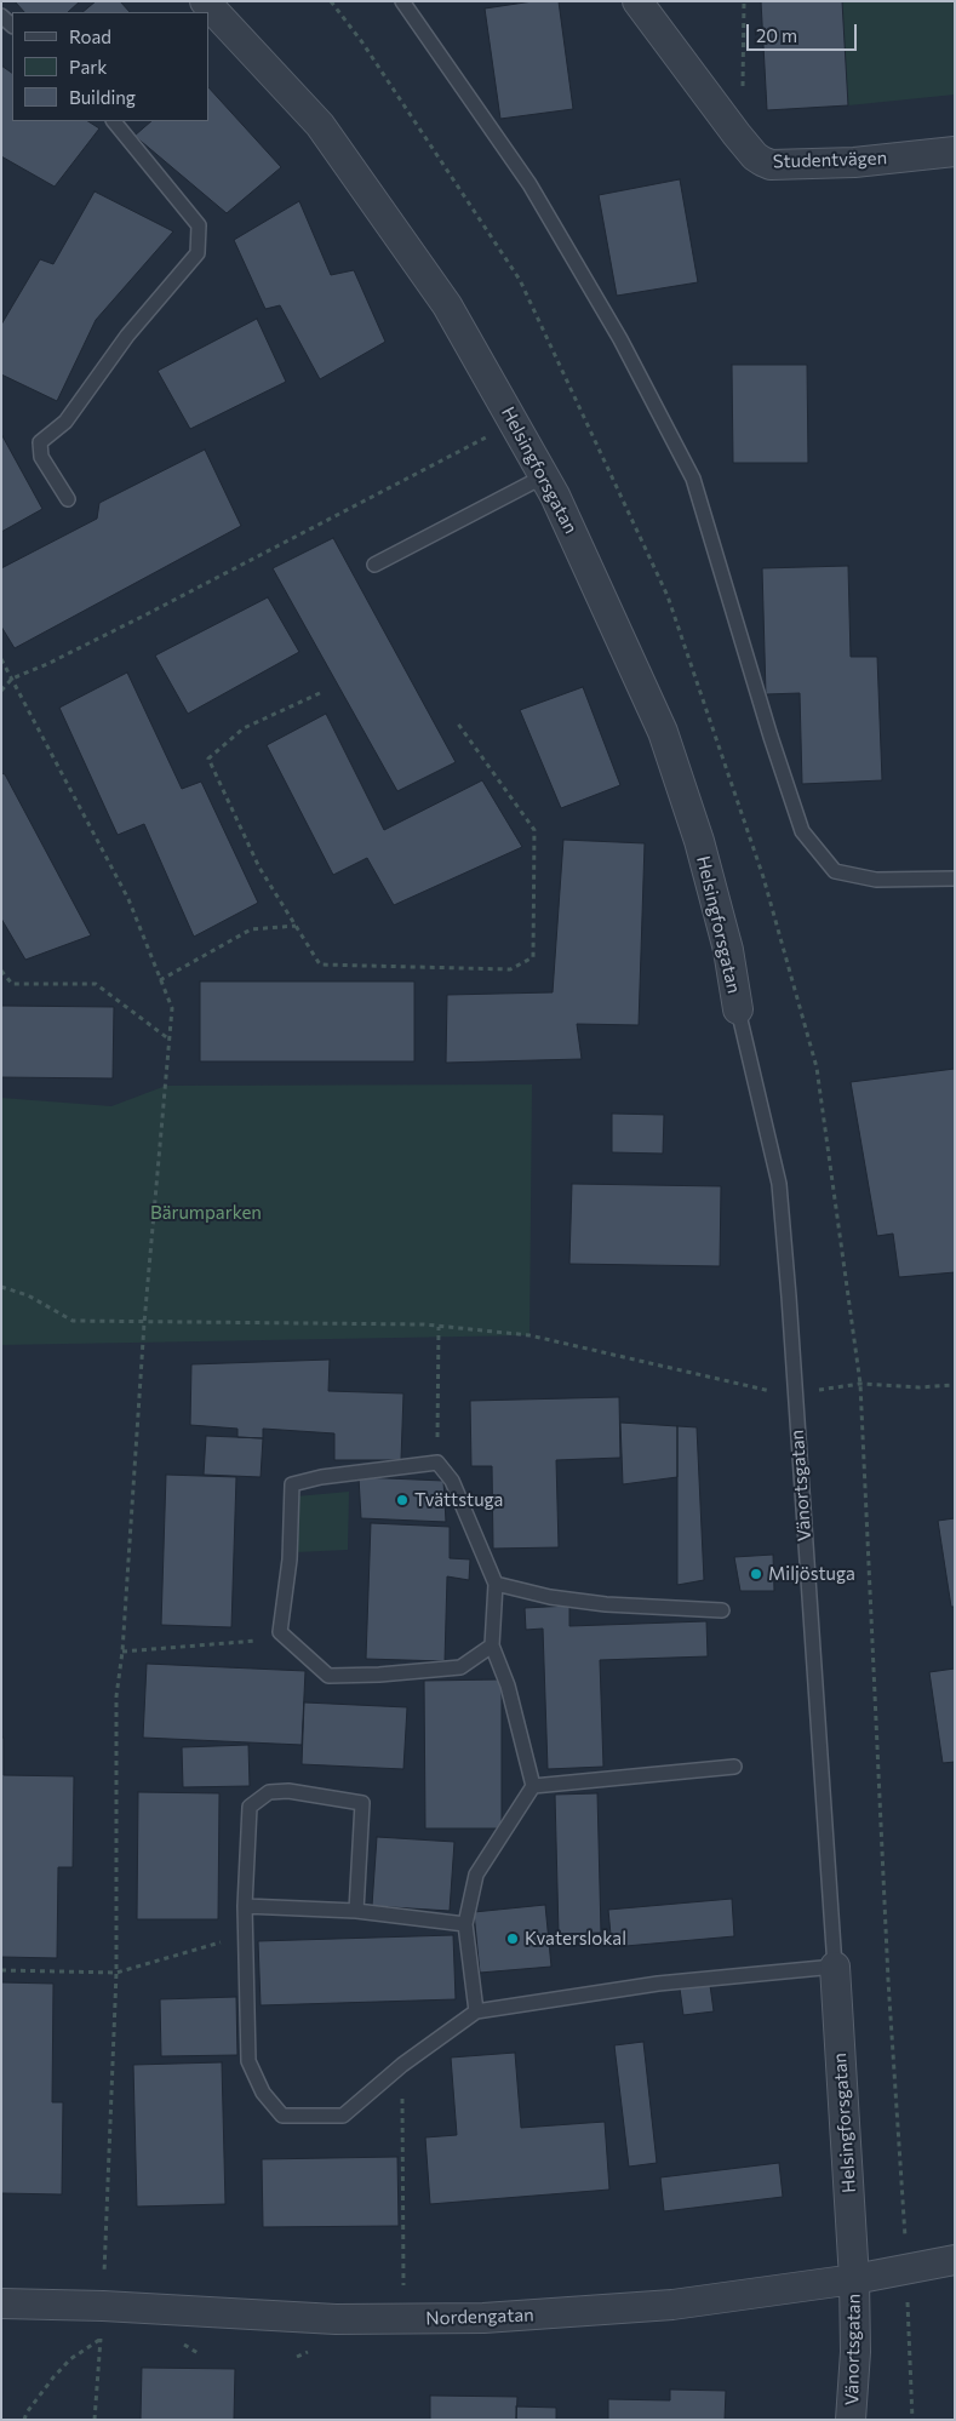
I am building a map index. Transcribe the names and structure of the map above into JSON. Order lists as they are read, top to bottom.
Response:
{
  "streets": {
    "street": [
      "Studentvägen",
      "Helsingforsgatan",
      "Vänortsgatan",
      "Nordengatan"
    ]
  },
  "crossings": [
    ["Helsingforsgatan", "Vänortsgatan"],
    ["Helsingforsgatan", "Nordengatan"],
    ["Vänortsgatan", "Nordengatan"]
  ],
  "parks": ["Bärumparken"],
  "places": ["Tvättstuga", "Miljöstuga", "Kvaterslokal"],
  "legend": ["Road", "Park", "Building"],
  "scale_bar": "20 m"
}
